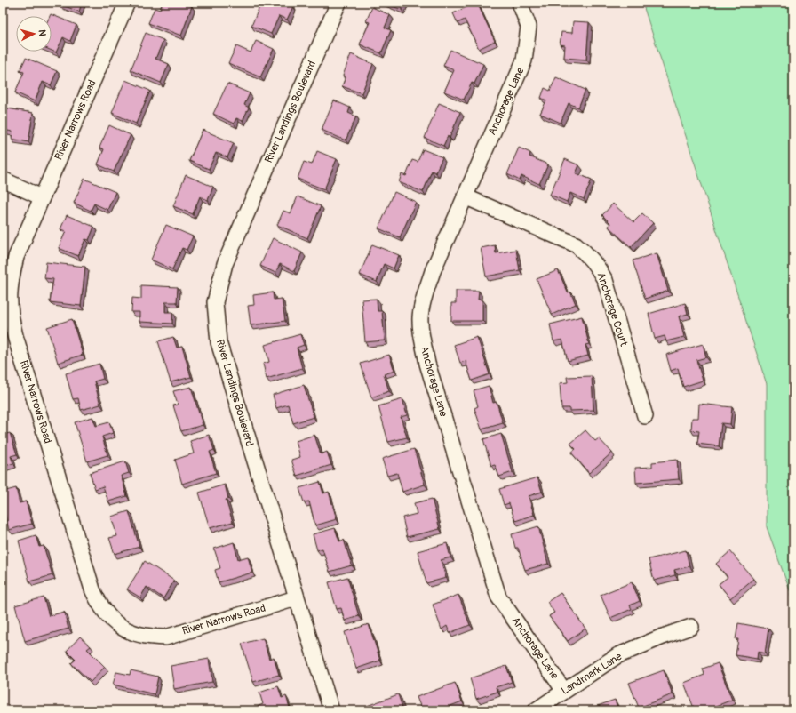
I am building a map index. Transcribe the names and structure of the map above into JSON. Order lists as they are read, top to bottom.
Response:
{
  "streets": {
    "street": [
      "Anchorage Lane",
      "River Landings Boulevard",
      "River Narrows Road",
      "Anchorage Court",
      "Landmark Lane"
    ]
  },
  "crossings": [
    ["Anchorage Lane", "Anchorage Court"],
    ["Anchorage Lane", "Landmark Lane"],
    ["River Landings Boulevard", "River Narrows Road"]
  ],
  "north": "right"
}
